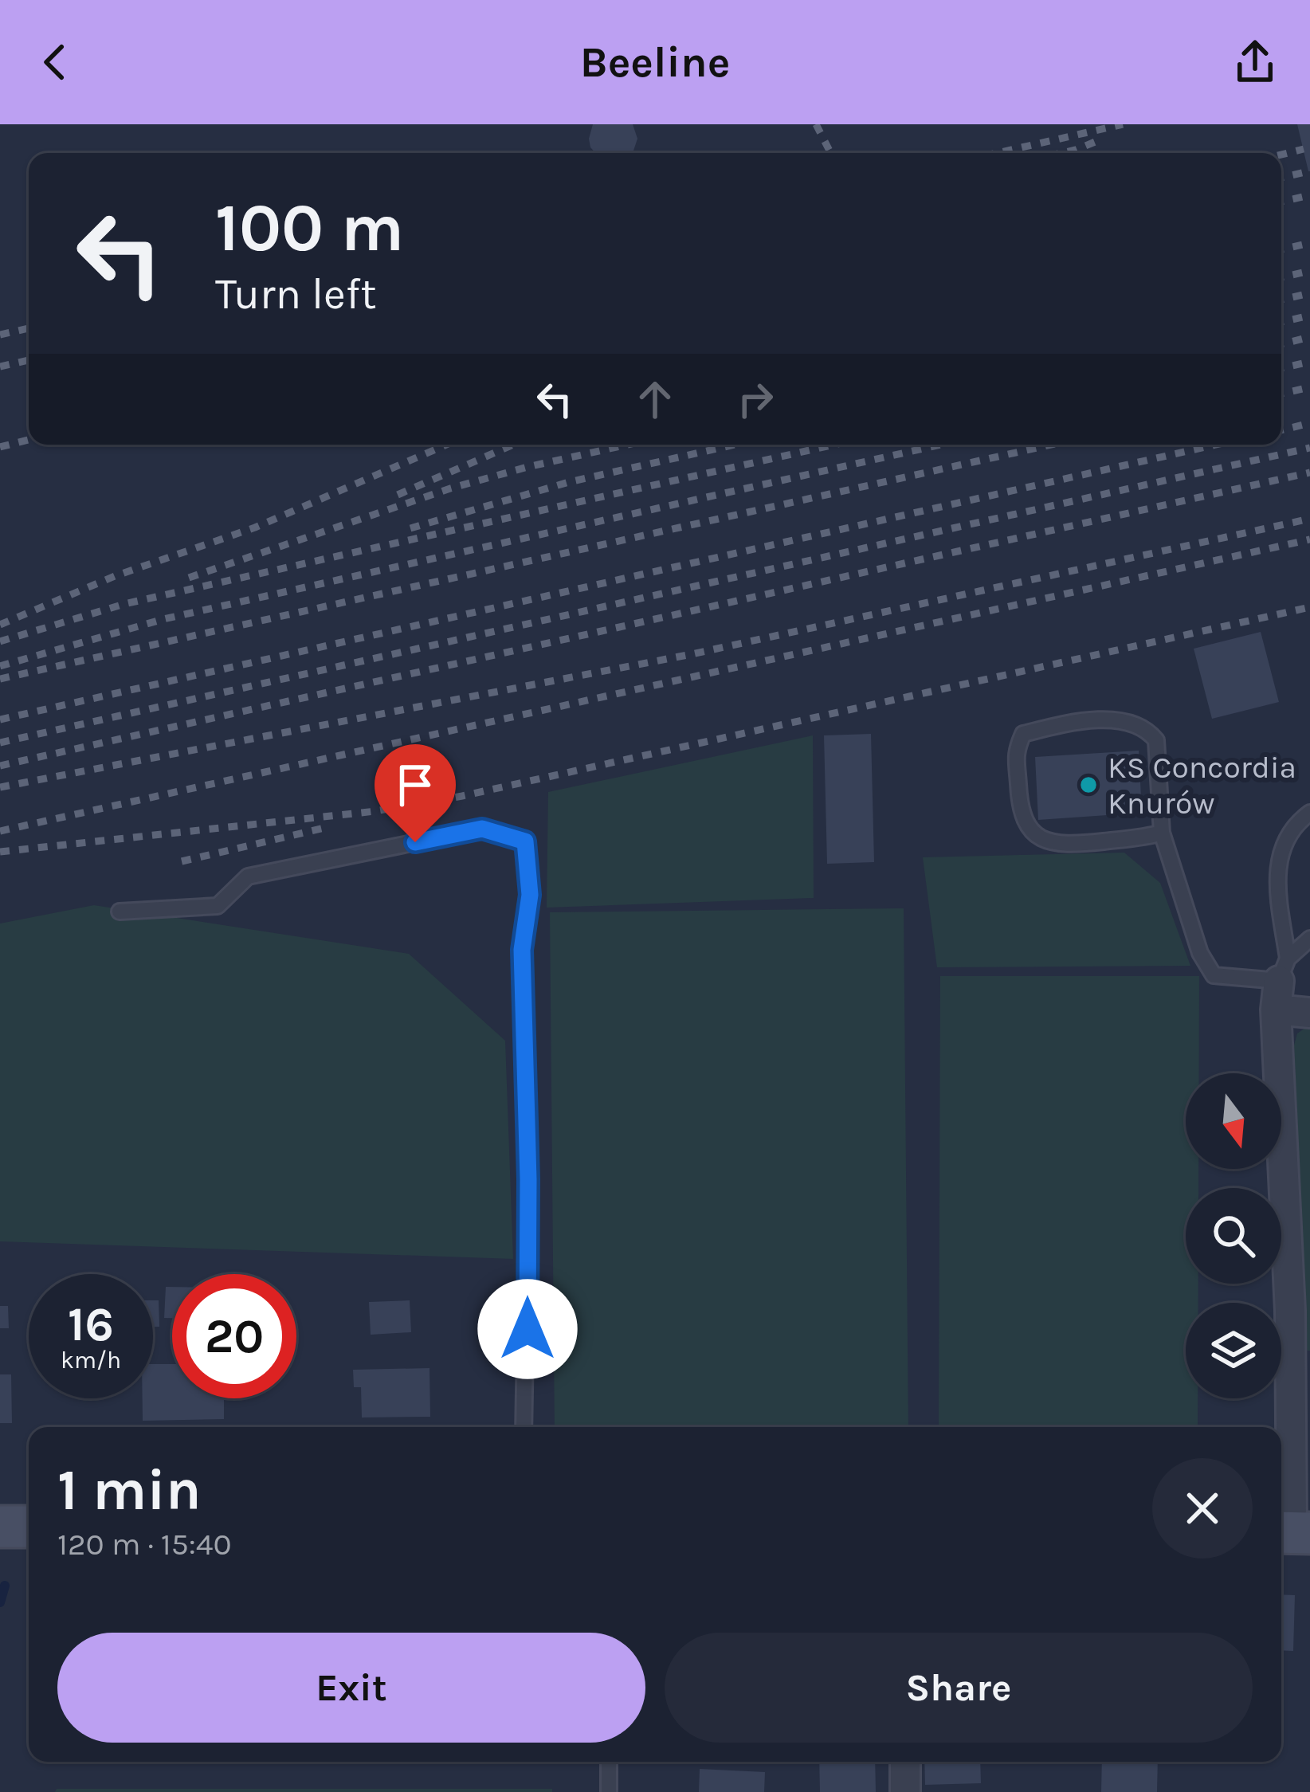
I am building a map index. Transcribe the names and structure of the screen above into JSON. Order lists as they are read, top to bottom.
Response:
{
  "places": ["KS Concordia Knurów"],
  "north": "bottom",
  "page": {
    "header": "Beeline",
    "turn": ["100 m", "Turn left"],
    "speed": "16 km/h",
    "limit": "20",
    "heading": ["1 min", "120 m · 15:40"],
    "buttons": ["Exit", "Share"]
  }
}
